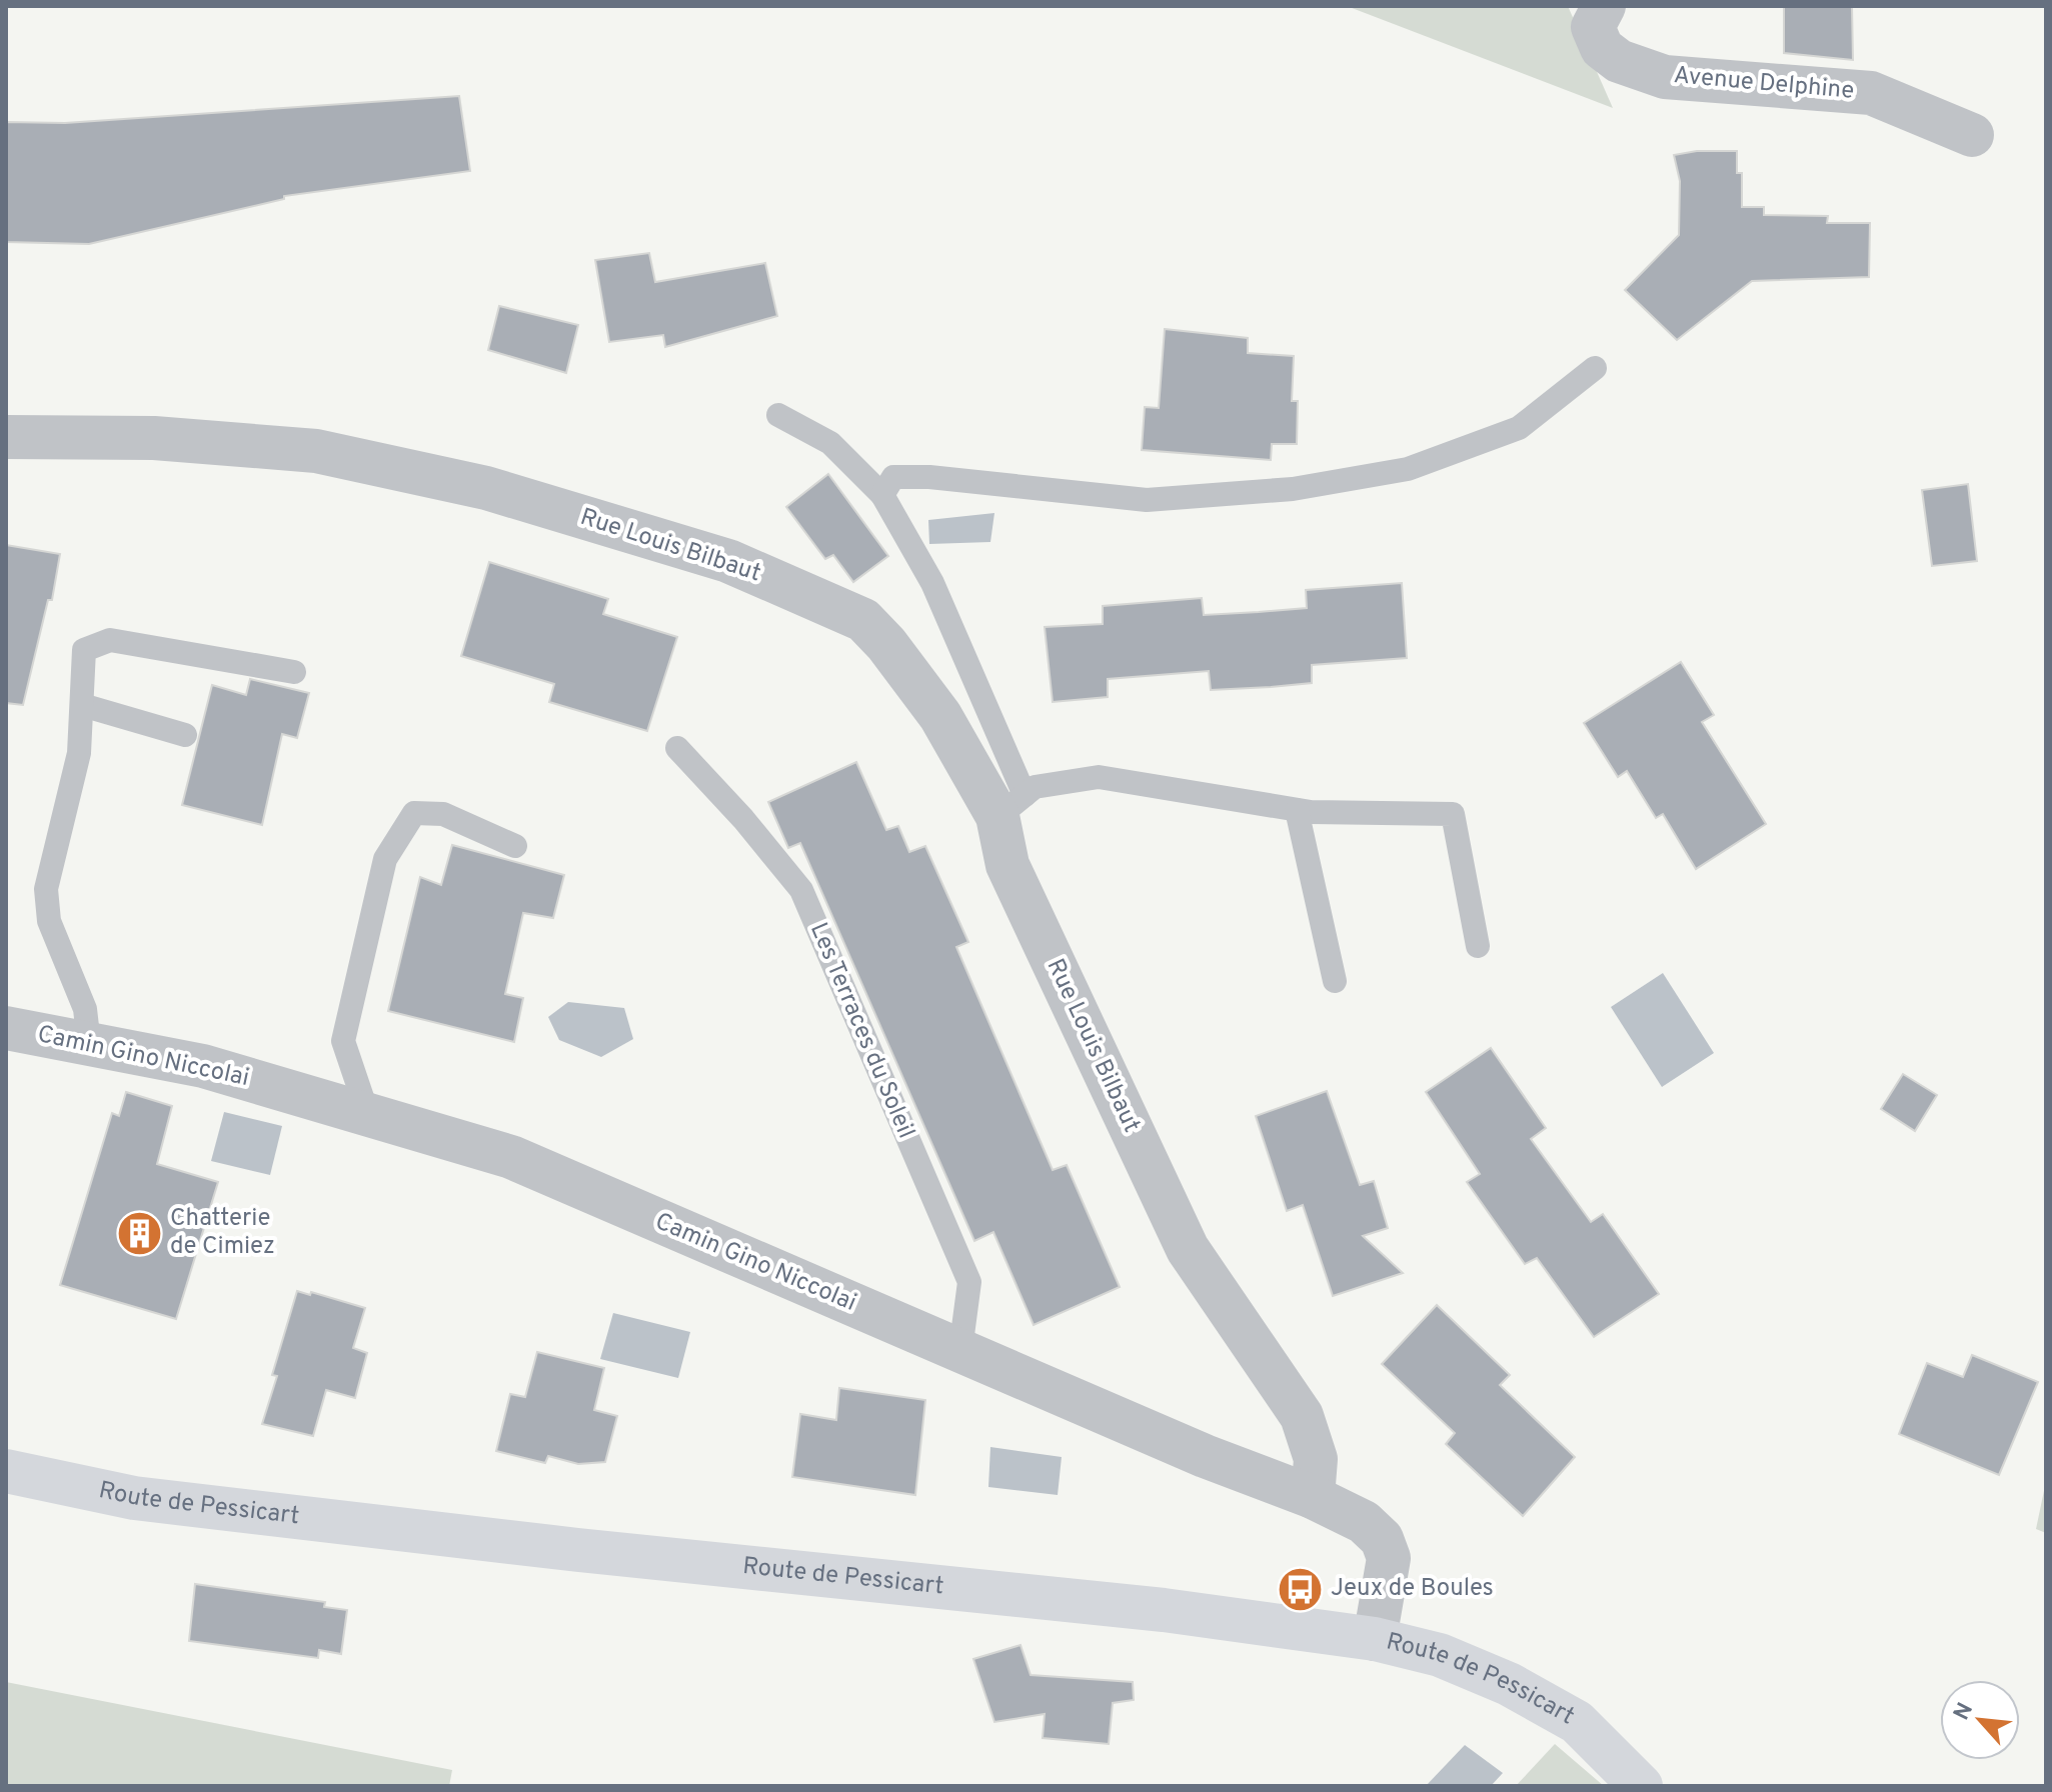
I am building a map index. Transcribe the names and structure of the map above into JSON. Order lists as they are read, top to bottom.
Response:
{
  "streets": {
    "street": [
      "Avenue Delphine",
      "Rue Louis Bilbaut",
      "Camin Gino Niccolai",
      "Route de Pessicart"
    ],
    "lane": ["Les Terraces du Soleil"]
  },
  "crossings": [
    ["Rue Louis Bilbaut", "Camin Gino Niccolai"],
    ["Les Terraces du Soleil", "Camin Gino Niccolai"],
    ["Camin Gino Niccolai", "Route de Pessicart"]
  ],
  "places": {
    "building": ["Chatterie de Cimiez"],
    "bus stop": ["Jeux de Boules"]
  },
  "north": "top left"
}
